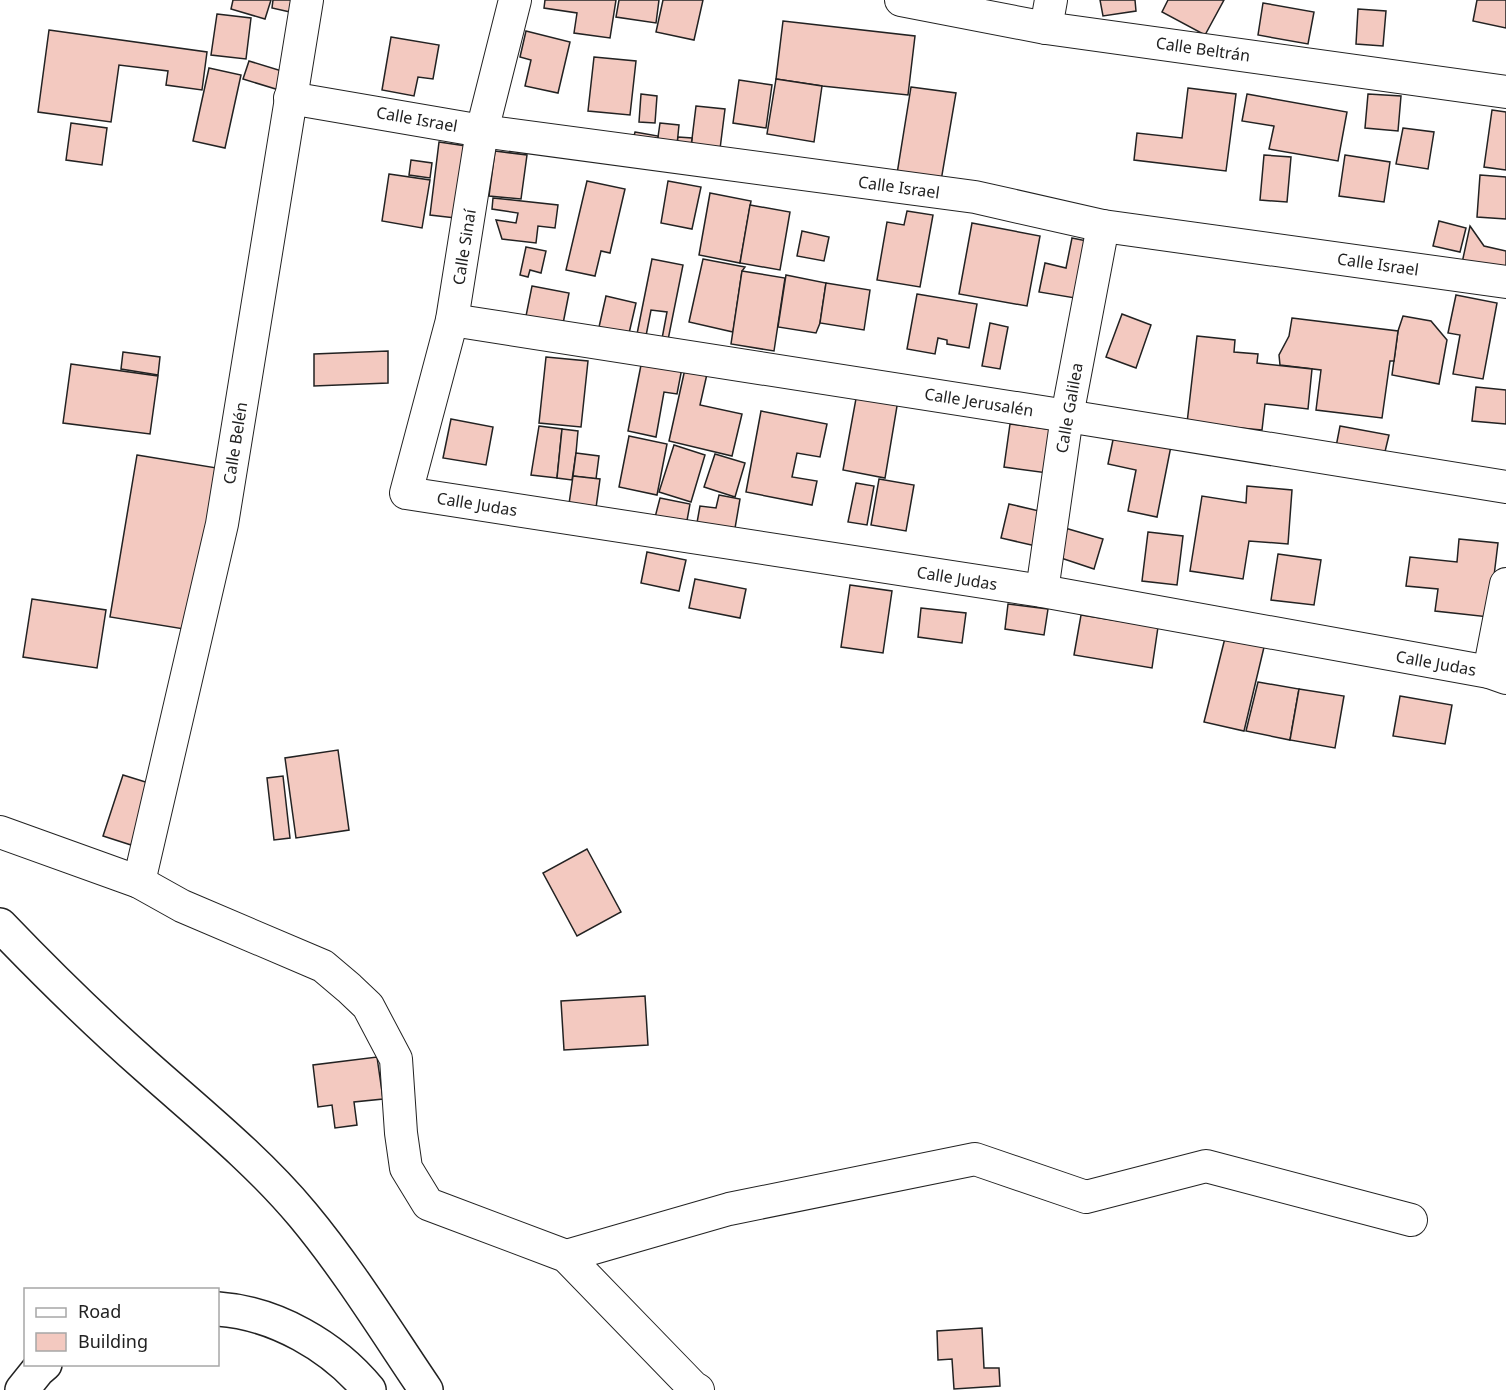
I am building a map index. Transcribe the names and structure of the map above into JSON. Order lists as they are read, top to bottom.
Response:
{
  "streets": {
    "street": [
      "Calle Beltrán",
      "Calle Israel",
      "Calle Sinaí",
      "Calle Jerusalén",
      "Calle Galilea",
      "Calle Belén",
      "Calle Judas"
    ]
  },
  "crossings": [
    ["Calle Israel", "Calle Sinaí"],
    ["Calle Israel", "Calle Galilea"],
    ["Calle Israel", "Calle Belén"],
    ["Calle Sinaí", "Calle Jerusalén"],
    ["Calle Sinaí", "Calle Judas"],
    ["Calle Jerusalén", "Calle Galilea"],
    ["Calle Galilea", "Calle Judas"]
  ],
  "legend": ["Road", "Building"]
}
